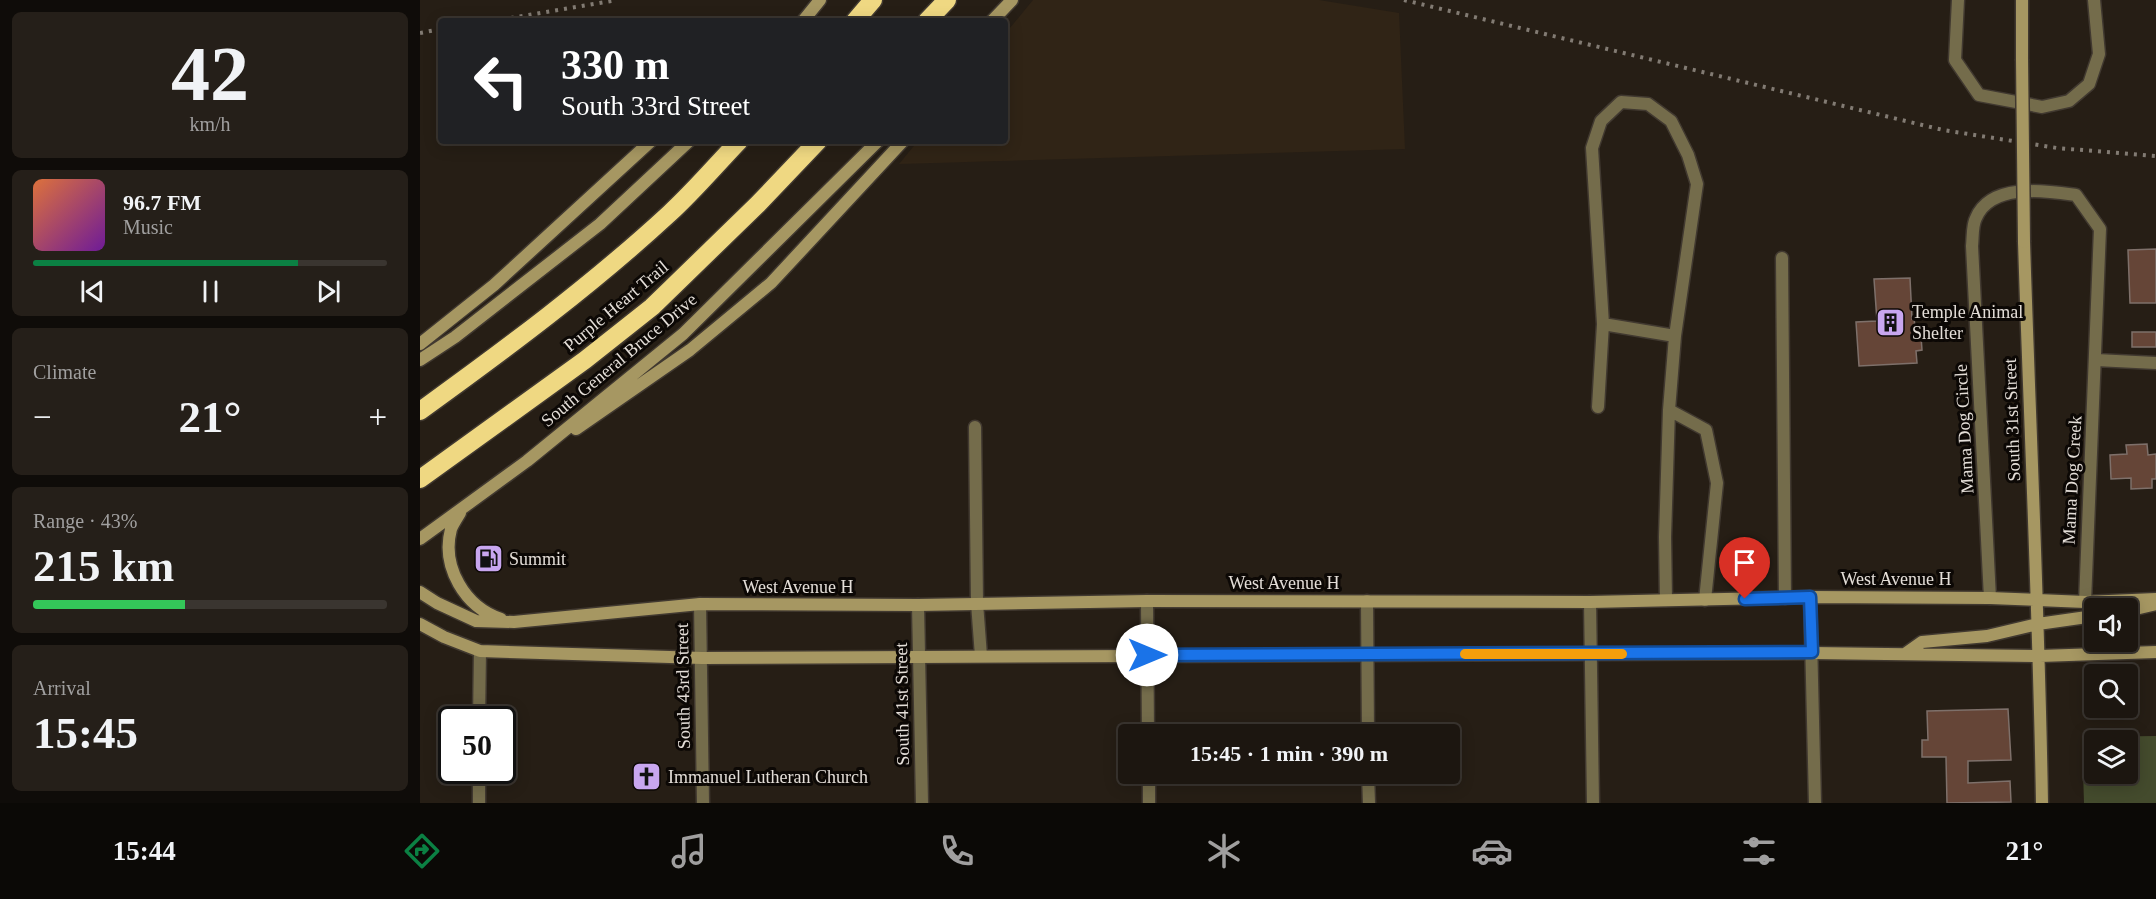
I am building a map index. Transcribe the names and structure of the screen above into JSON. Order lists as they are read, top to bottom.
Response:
{
  "streets": {
    "highway": ["Purple Heart Trail"],
    "main road": ["South General Bruce Drive", "South 31st Street", "West Avenue H"],
    "street": [
      "Mama Dog Circle",
      "Mama Dog Creek",
      "South 43rd Street",
      "South 41st Street"
    ]
  },
  "crossings": [
    ["South 31st Street", "West Avenue H"],
    ["Mama Dog Circle", "Mama Dog Creek"],
    ["Mama Dog Circle", "West Avenue H"],
    ["West Avenue H", "South 43rd Street"],
    ["West Avenue H", "South 41st Street"]
  ],
  "places": {
    "building": ["Temple Animal Shelter"],
    "fuel station": ["Summit"],
    "church": ["Immanuel Lutheran Church"]
  },
  "page": {
    "tile": [
      ["42", "km/h"],
      "Climate",
      ["Range · 43%", "215 km"],
      ["Arrival", "15:45"]
    ],
    "turn": ["330 m", "South 33rd Street"],
    "song": ["96.7 FM", "Music"],
    "heat": ["−", "21°", "+"],
    "limit": "50",
    "trip": "15:45 · 1 min · 390 m",
    "tabs": ["15:44", "21°"]
  }
}
